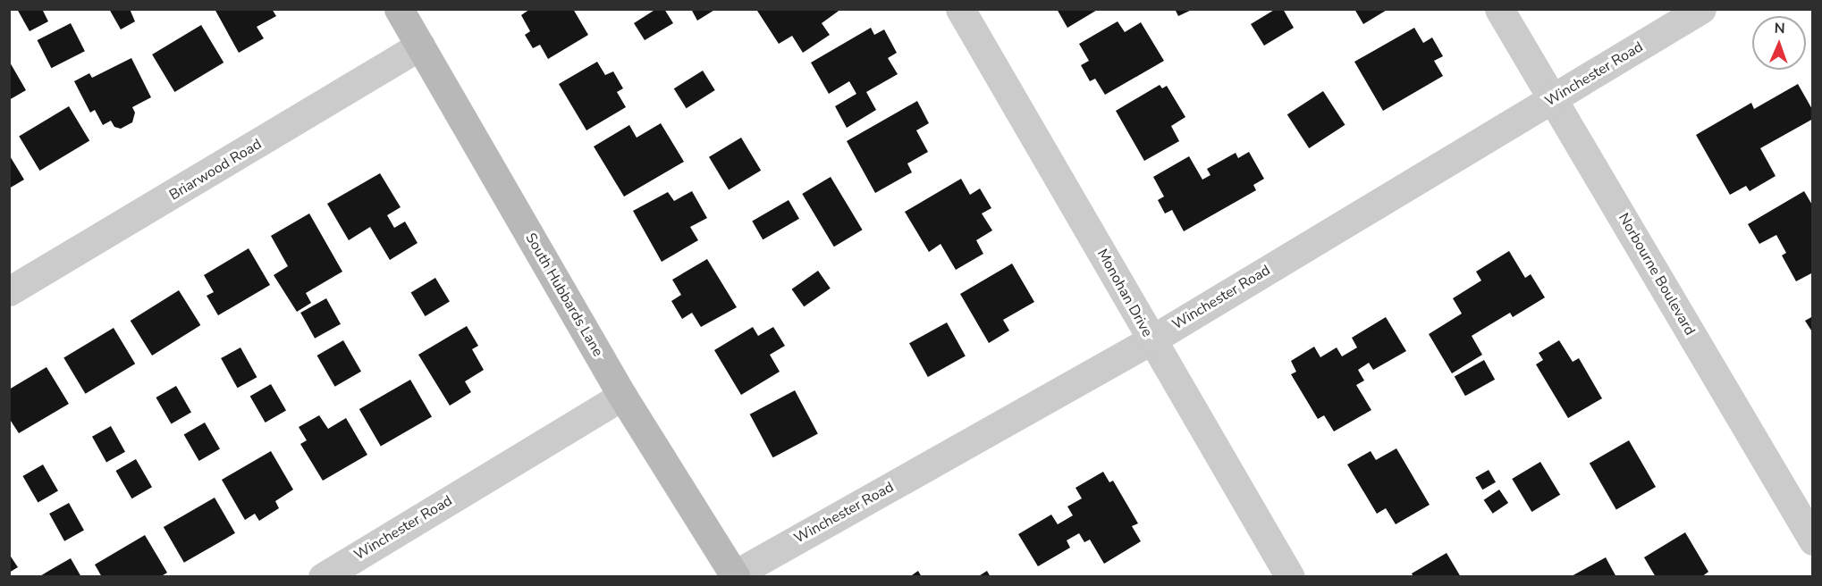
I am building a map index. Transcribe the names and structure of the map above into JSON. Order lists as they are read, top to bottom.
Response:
{
  "streets": {
    "street": [
      "Winchester Road",
      "Briarwood Road",
      "Norbourne Boulevard",
      "Monohan Drive",
      "South Hubbards Lane"
    ]
  },
  "crossings": [
    ["Winchester Road", "Norbourne Boulevard"],
    ["Winchester Road", "Monohan Drive"],
    ["Winchester Road", "South Hubbards Lane"],
    ["Briarwood Road", "South Hubbards Lane"]
  ],
  "north": "top"
}
